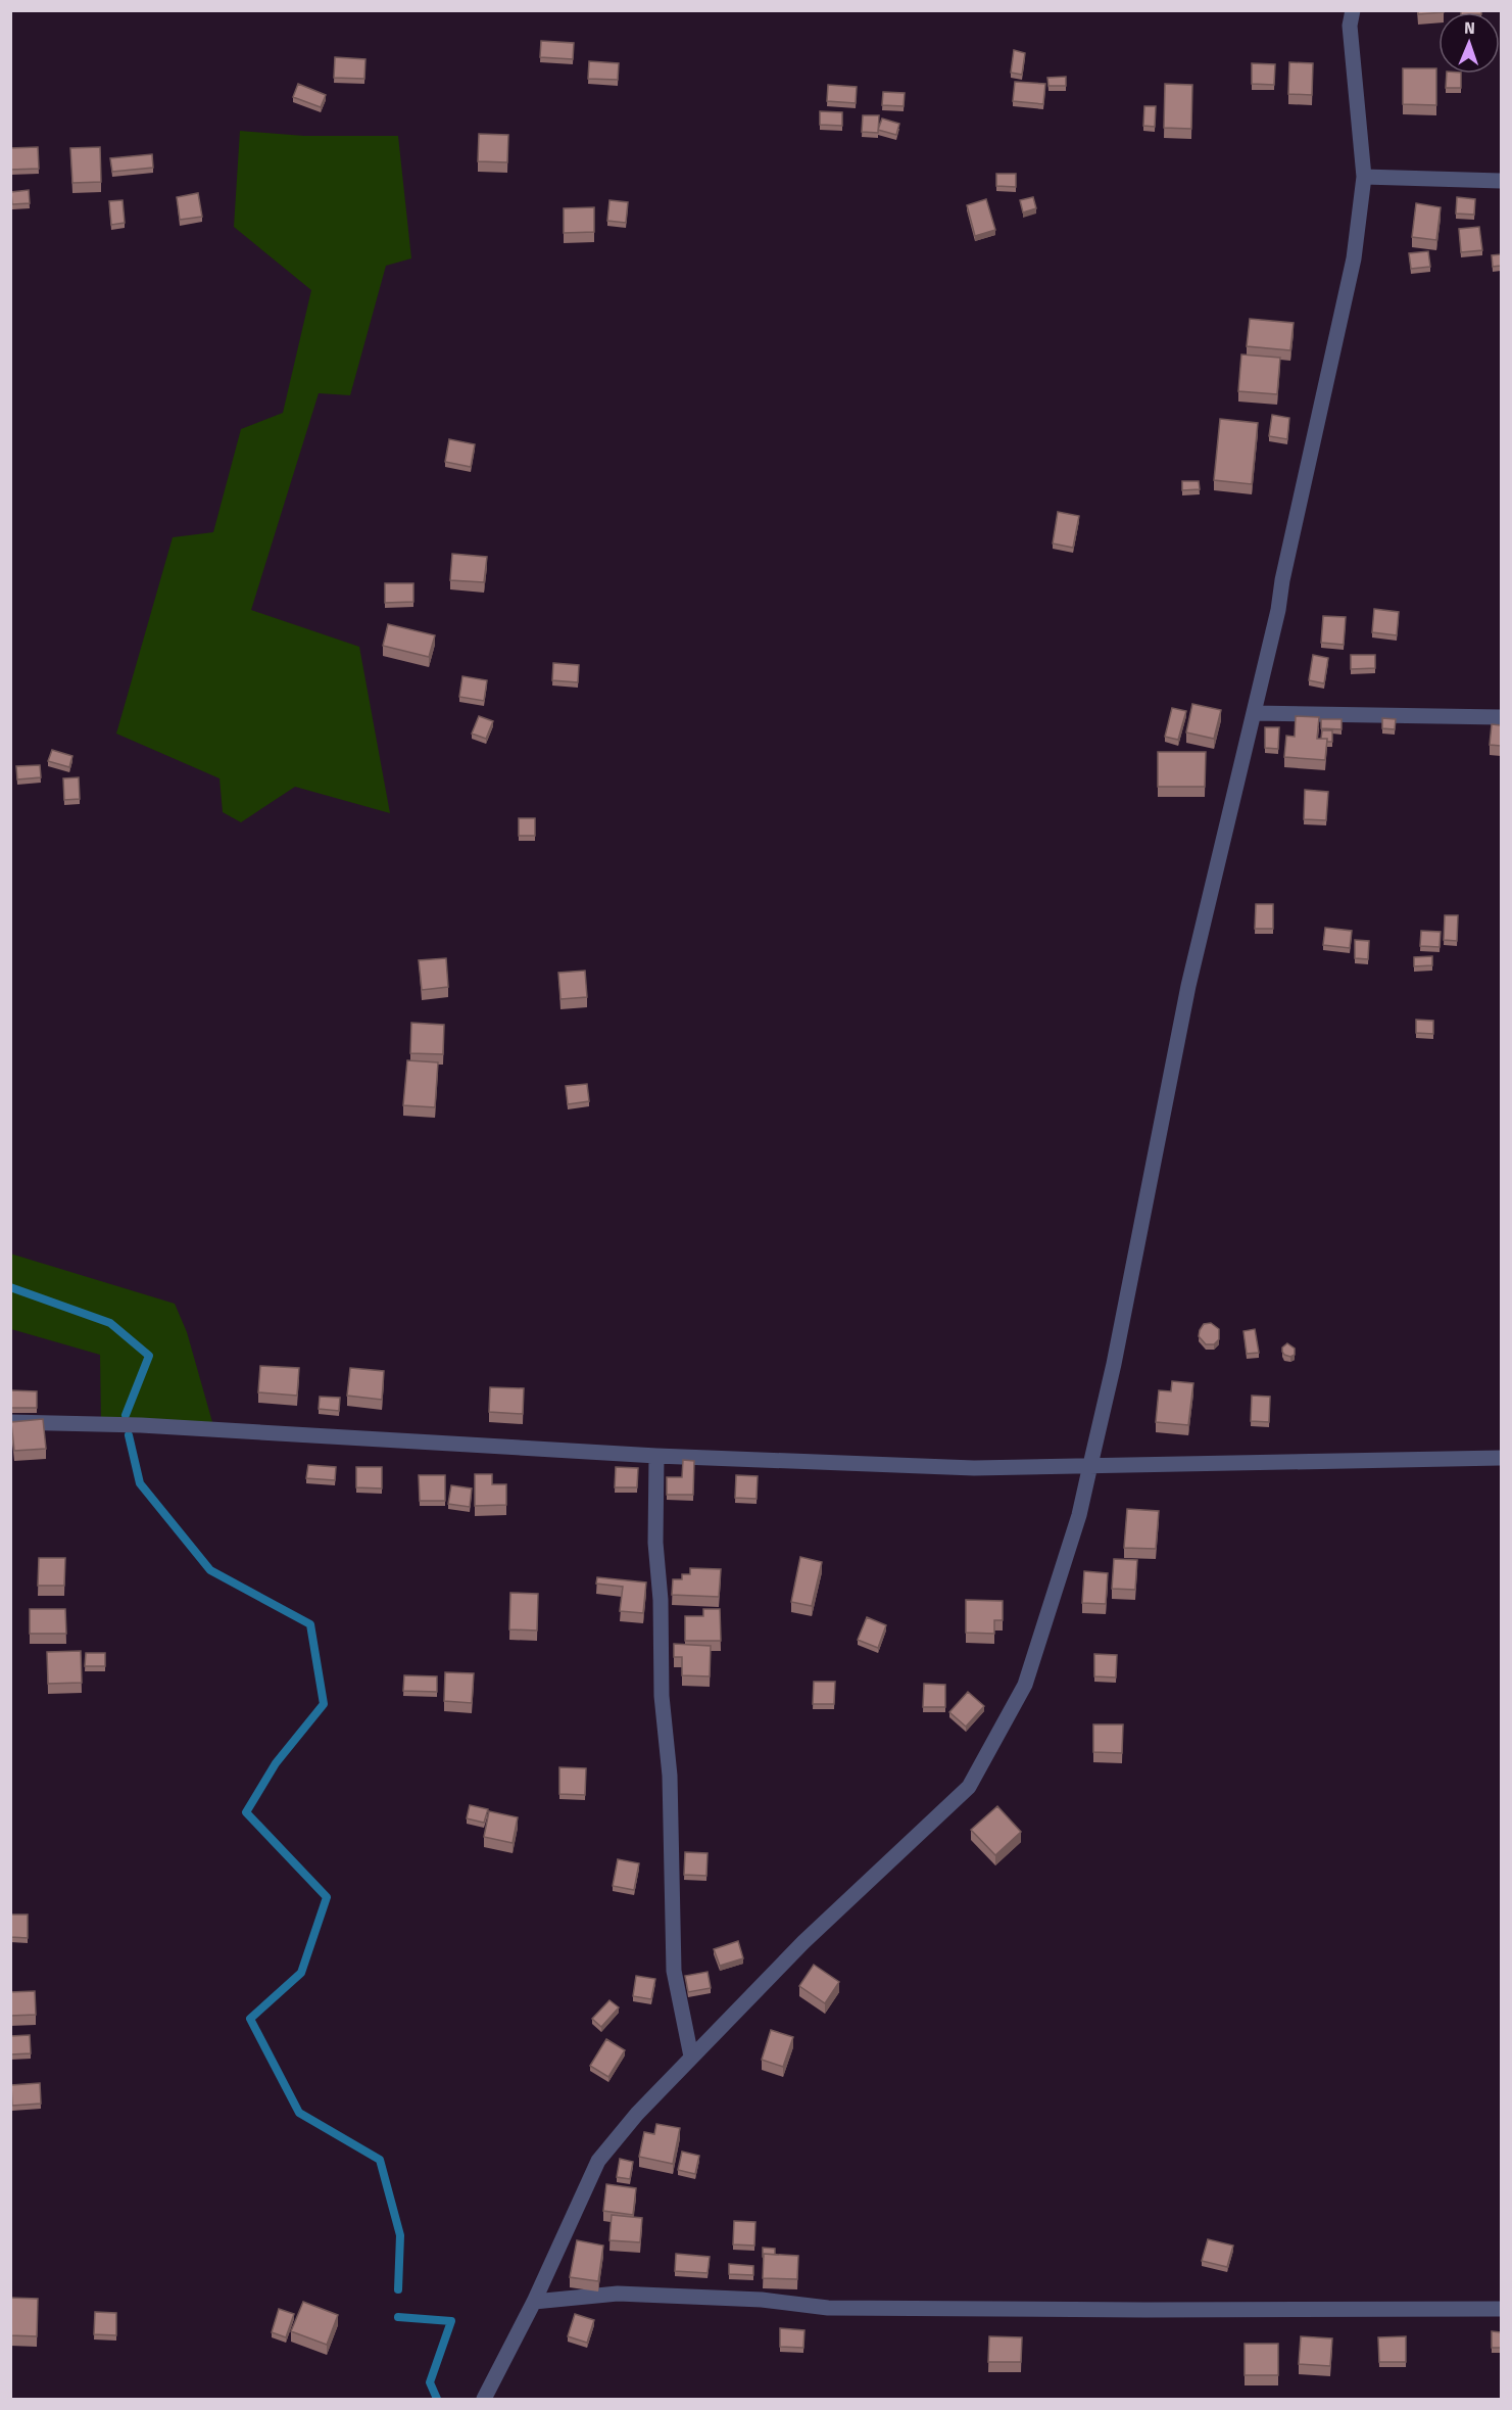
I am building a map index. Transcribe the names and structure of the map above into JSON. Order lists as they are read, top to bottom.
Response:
{
  "north": "top"
}
